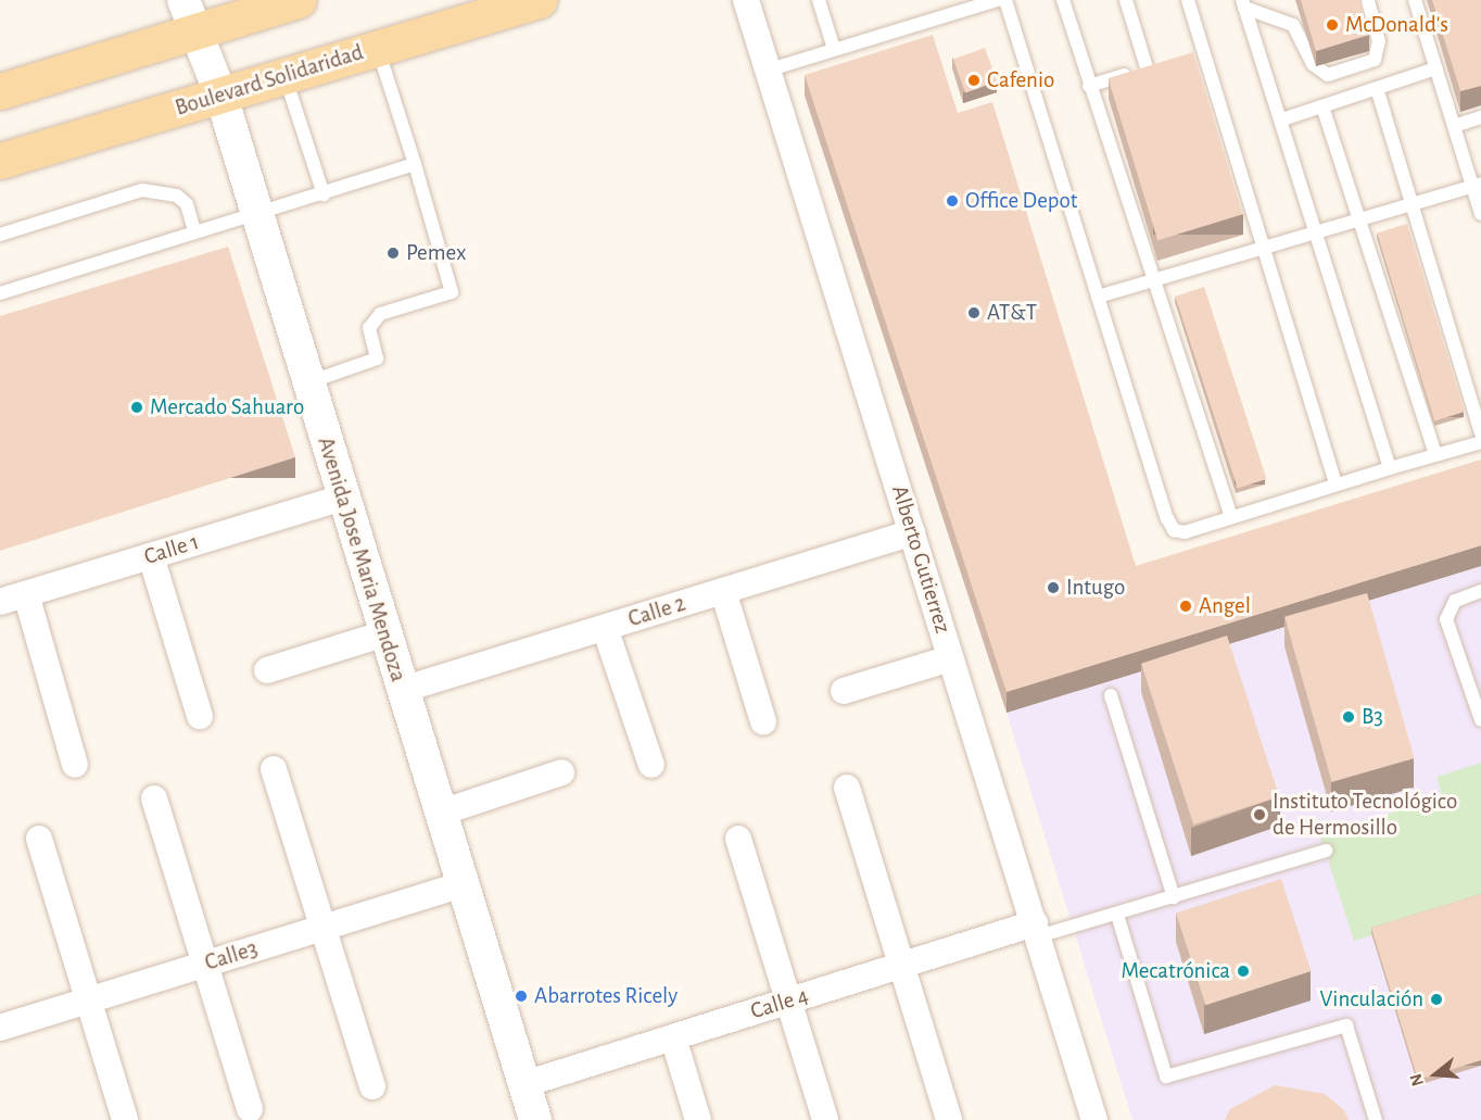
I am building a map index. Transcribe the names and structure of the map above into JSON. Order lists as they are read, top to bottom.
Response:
{
  "streets": {
    "main road": ["Boulevard Solidaridad"],
    "street": [
      "Calle 1",
      "Avenida Jose Maria Mendoza",
      "Alberto Gutierrez",
      "Calle 2",
      "Calle3",
      "Calle 4"
    ]
  },
  "crossings": [
    ["Boulevard Solidaridad", "Avenida Jose Maria Mendoza"],
    ["Calle 1", "Avenida Jose Maria Mendoza"],
    ["Avenida Jose Maria Mendoza", "Calle 2"],
    ["Avenida Jose Maria Mendoza", "Calle3"],
    ["Avenida Jose Maria Mendoza", "Calle 4"],
    ["Alberto Gutierrez", "Calle 2"],
    ["Alberto Gutierrez", "Calle 4"]
  ],
  "places": [
    "McDonald's",
    "Cafenio",
    "Office Depot",
    "Pemex",
    "AT&T",
    "Mercado Sahuaro",
    "Intugo",
    "Angel",
    "B3",
    "Instituto Tecnológico de Hermosillo",
    "Mecatrónica",
    "Abarrotes Ricely",
    "Vinculación"
  ],
  "north": "left"
}
